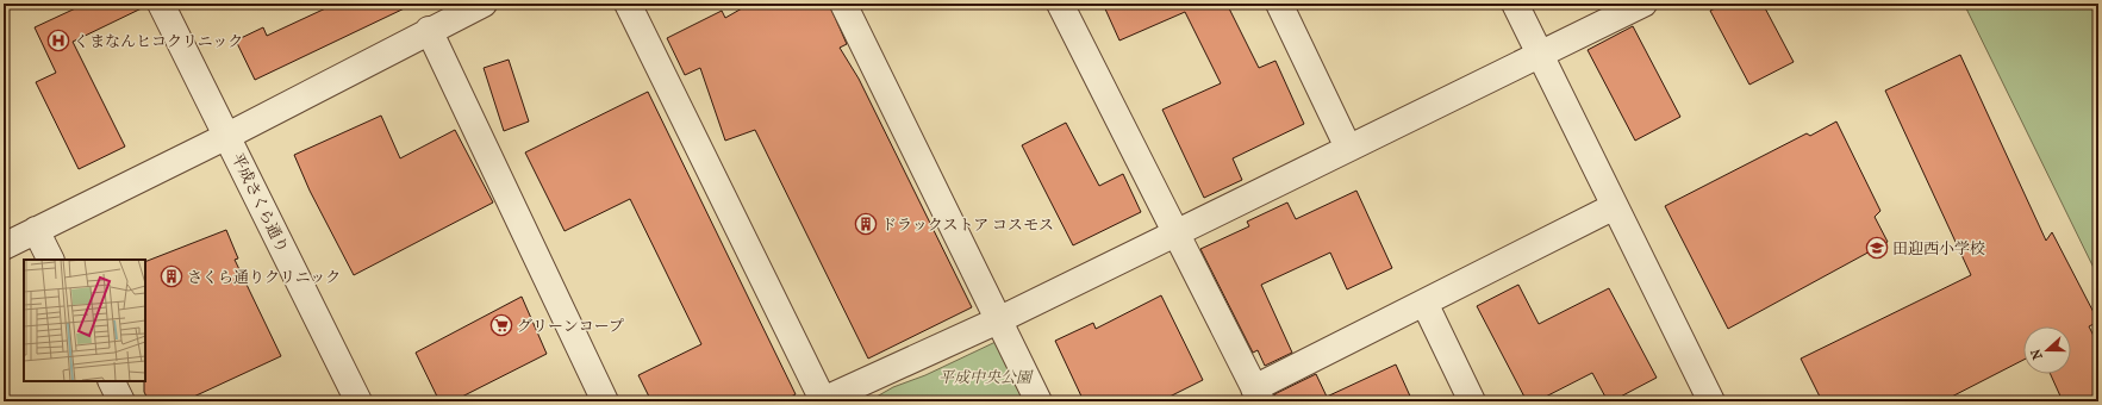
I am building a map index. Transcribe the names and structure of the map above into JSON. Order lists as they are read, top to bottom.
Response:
{
  "streets": {
    "street": ["平成さくら通り"]
  },
  "parks": ["平成中央公園"],
  "places": {
    "hospital": ["くまなんヒコクリニック"],
    "building": ["ドラックストア コスモス", "さくら通りクリニック"],
    "school or university": ["田迎西小学校"],
    "supermarket": ["グリーンコープ"]
  },
  "north": "left"
}
